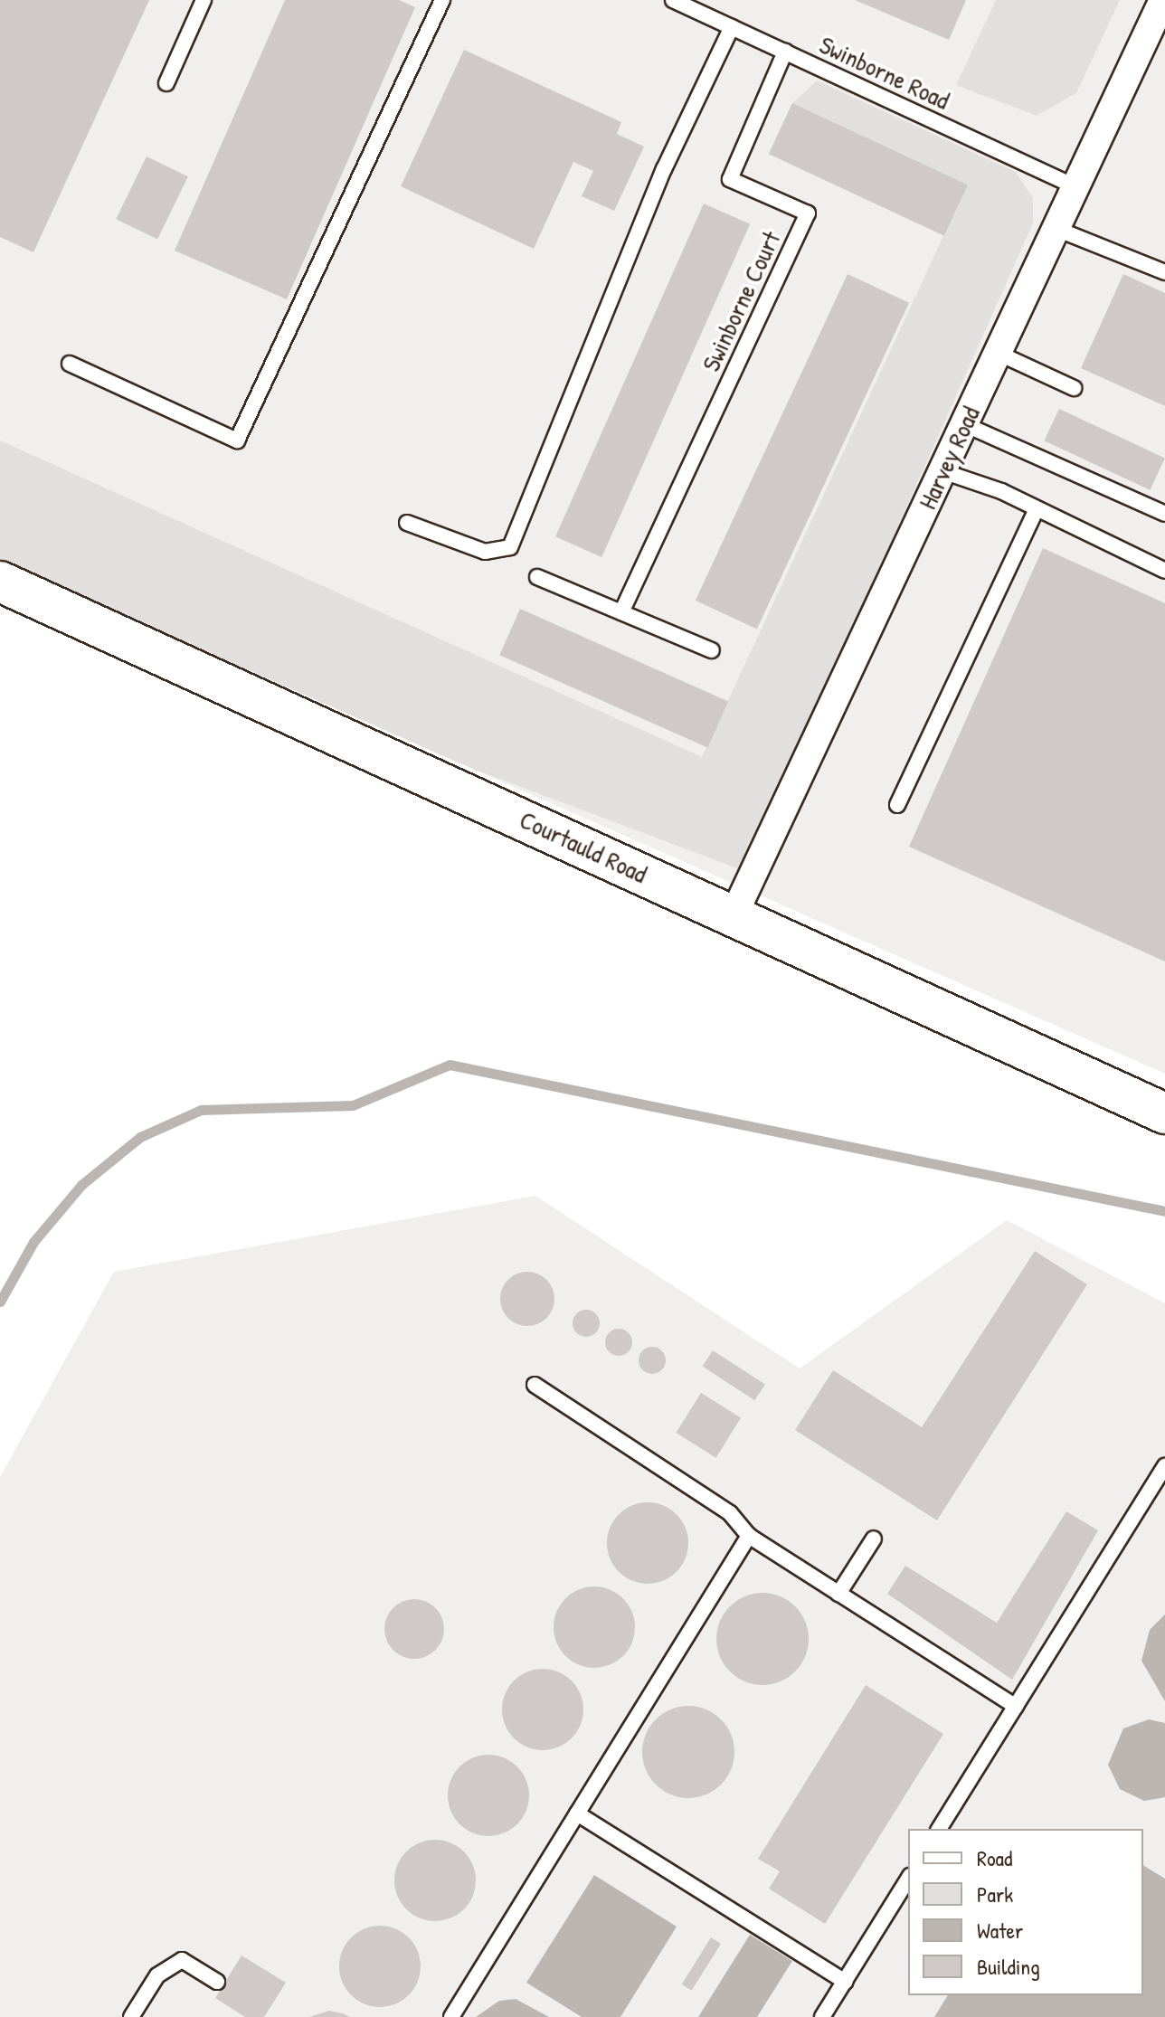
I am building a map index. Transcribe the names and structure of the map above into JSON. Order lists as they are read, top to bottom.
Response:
{
  "streets": {
    "street": ["Harvey Road", "Courtauld Road"],
    "lane": ["Swinborne Road", "Swinborne Court"]
  },
  "crossings": [
    ["Swinborne Road", "Swinborne Court"],
    ["Swinborne Road", "Harvey Road"],
    ["Harvey Road", "Courtauld Road"]
  ],
  "legend": [
    "Road",
    "Park",
    "Water",
    "Building"
  ]
}
